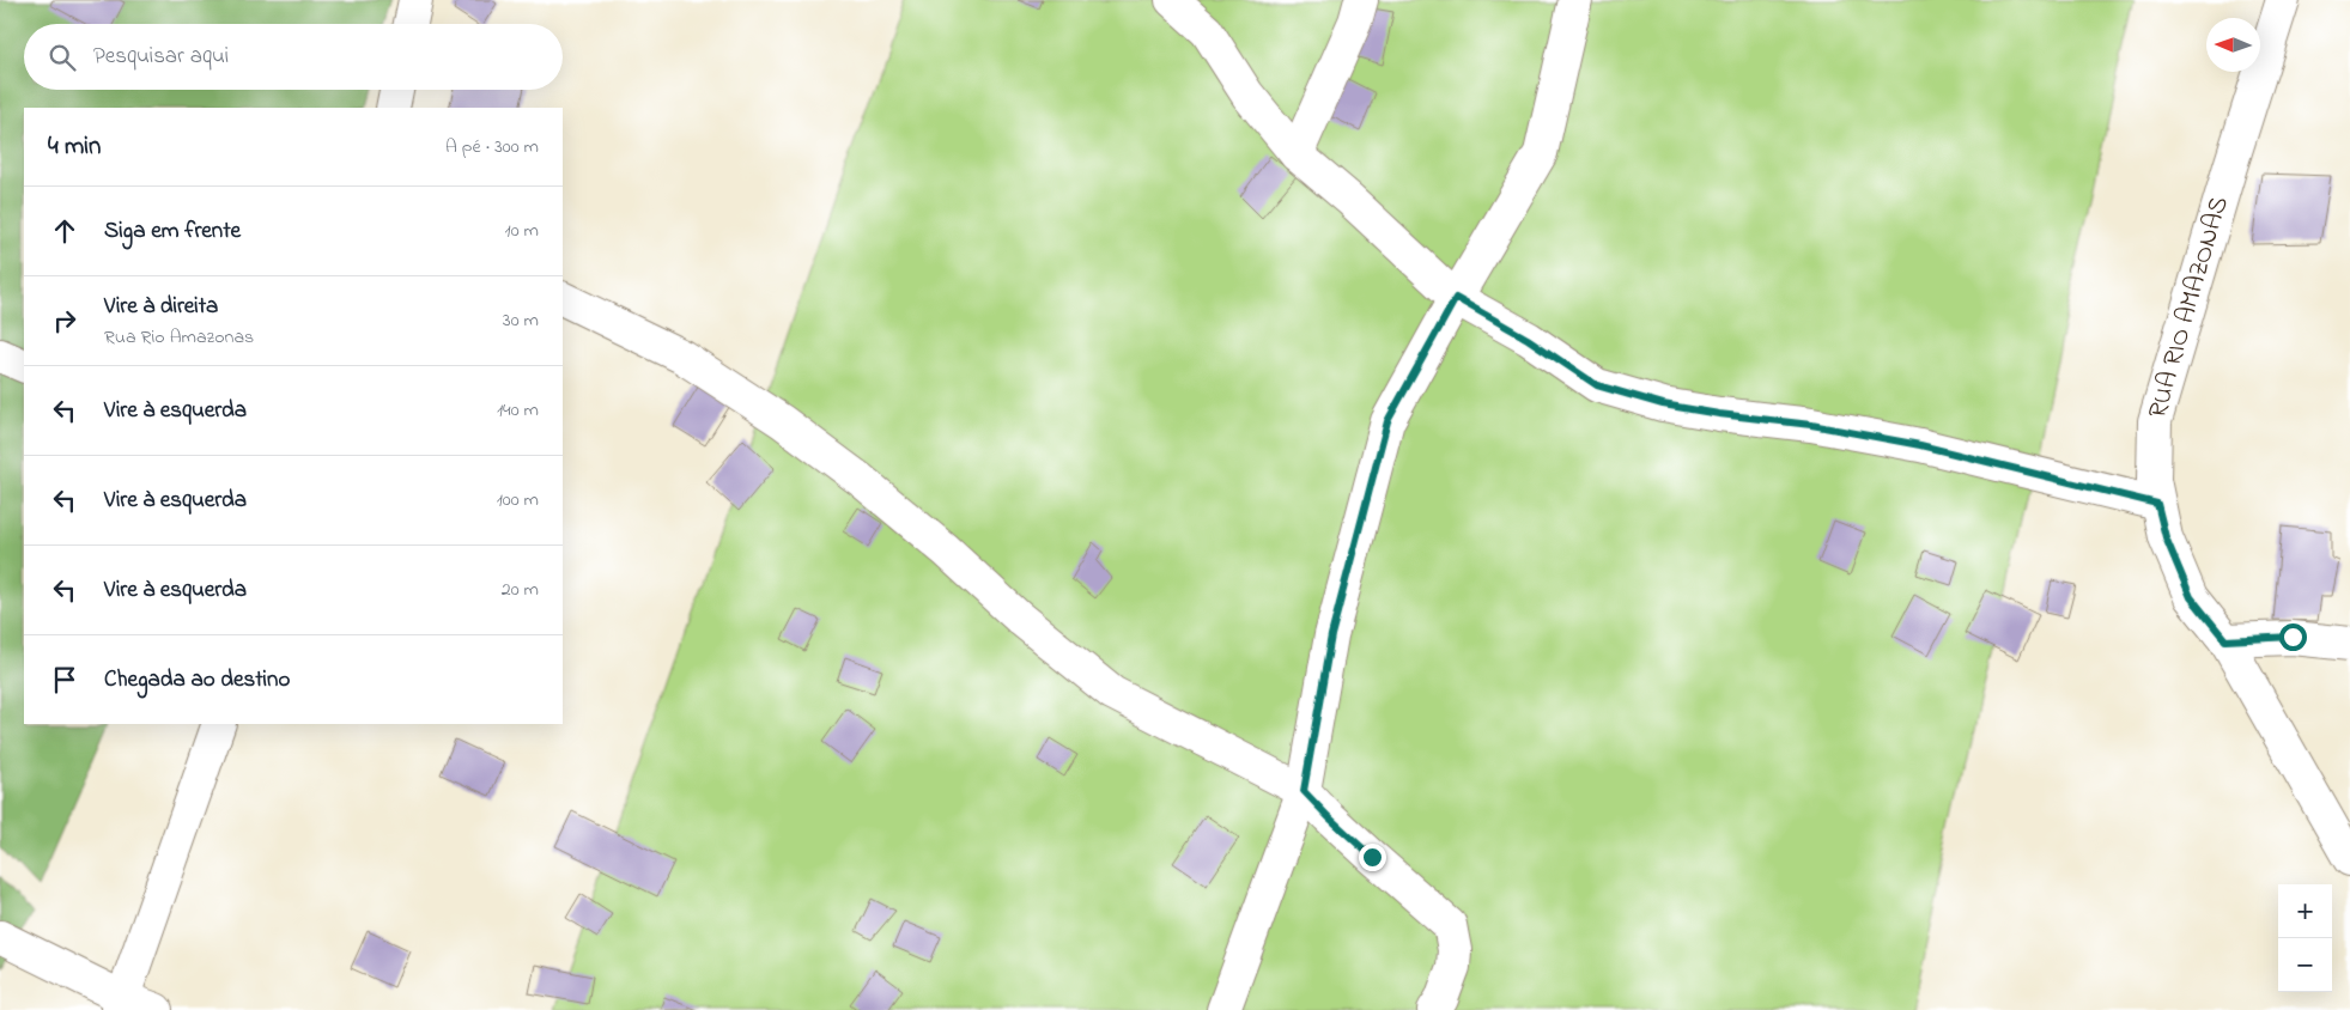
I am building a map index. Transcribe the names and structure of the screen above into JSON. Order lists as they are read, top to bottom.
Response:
{
  "streets": {
    "street": ["RUA RIO AMAZONAS"]
  },
  "north": "left",
  "page": {
    "search": "Pesquisar aqui",
    "heading": ["4 min", "A pé · 300 m"],
    "list": [
      ["Siga em frente", "10 m"],
      ["Vire à direita", "Rua Rio Amazonas", "30 m"],
      ["Vire à esquerda", "140 m"],
      ["Vire à esquerda", "100 m"],
      ["Vire à esquerda", "20 m"],
      "Chegada ao destino"
    ],
    "map_buttons": ["+", "−"]
  }
}
